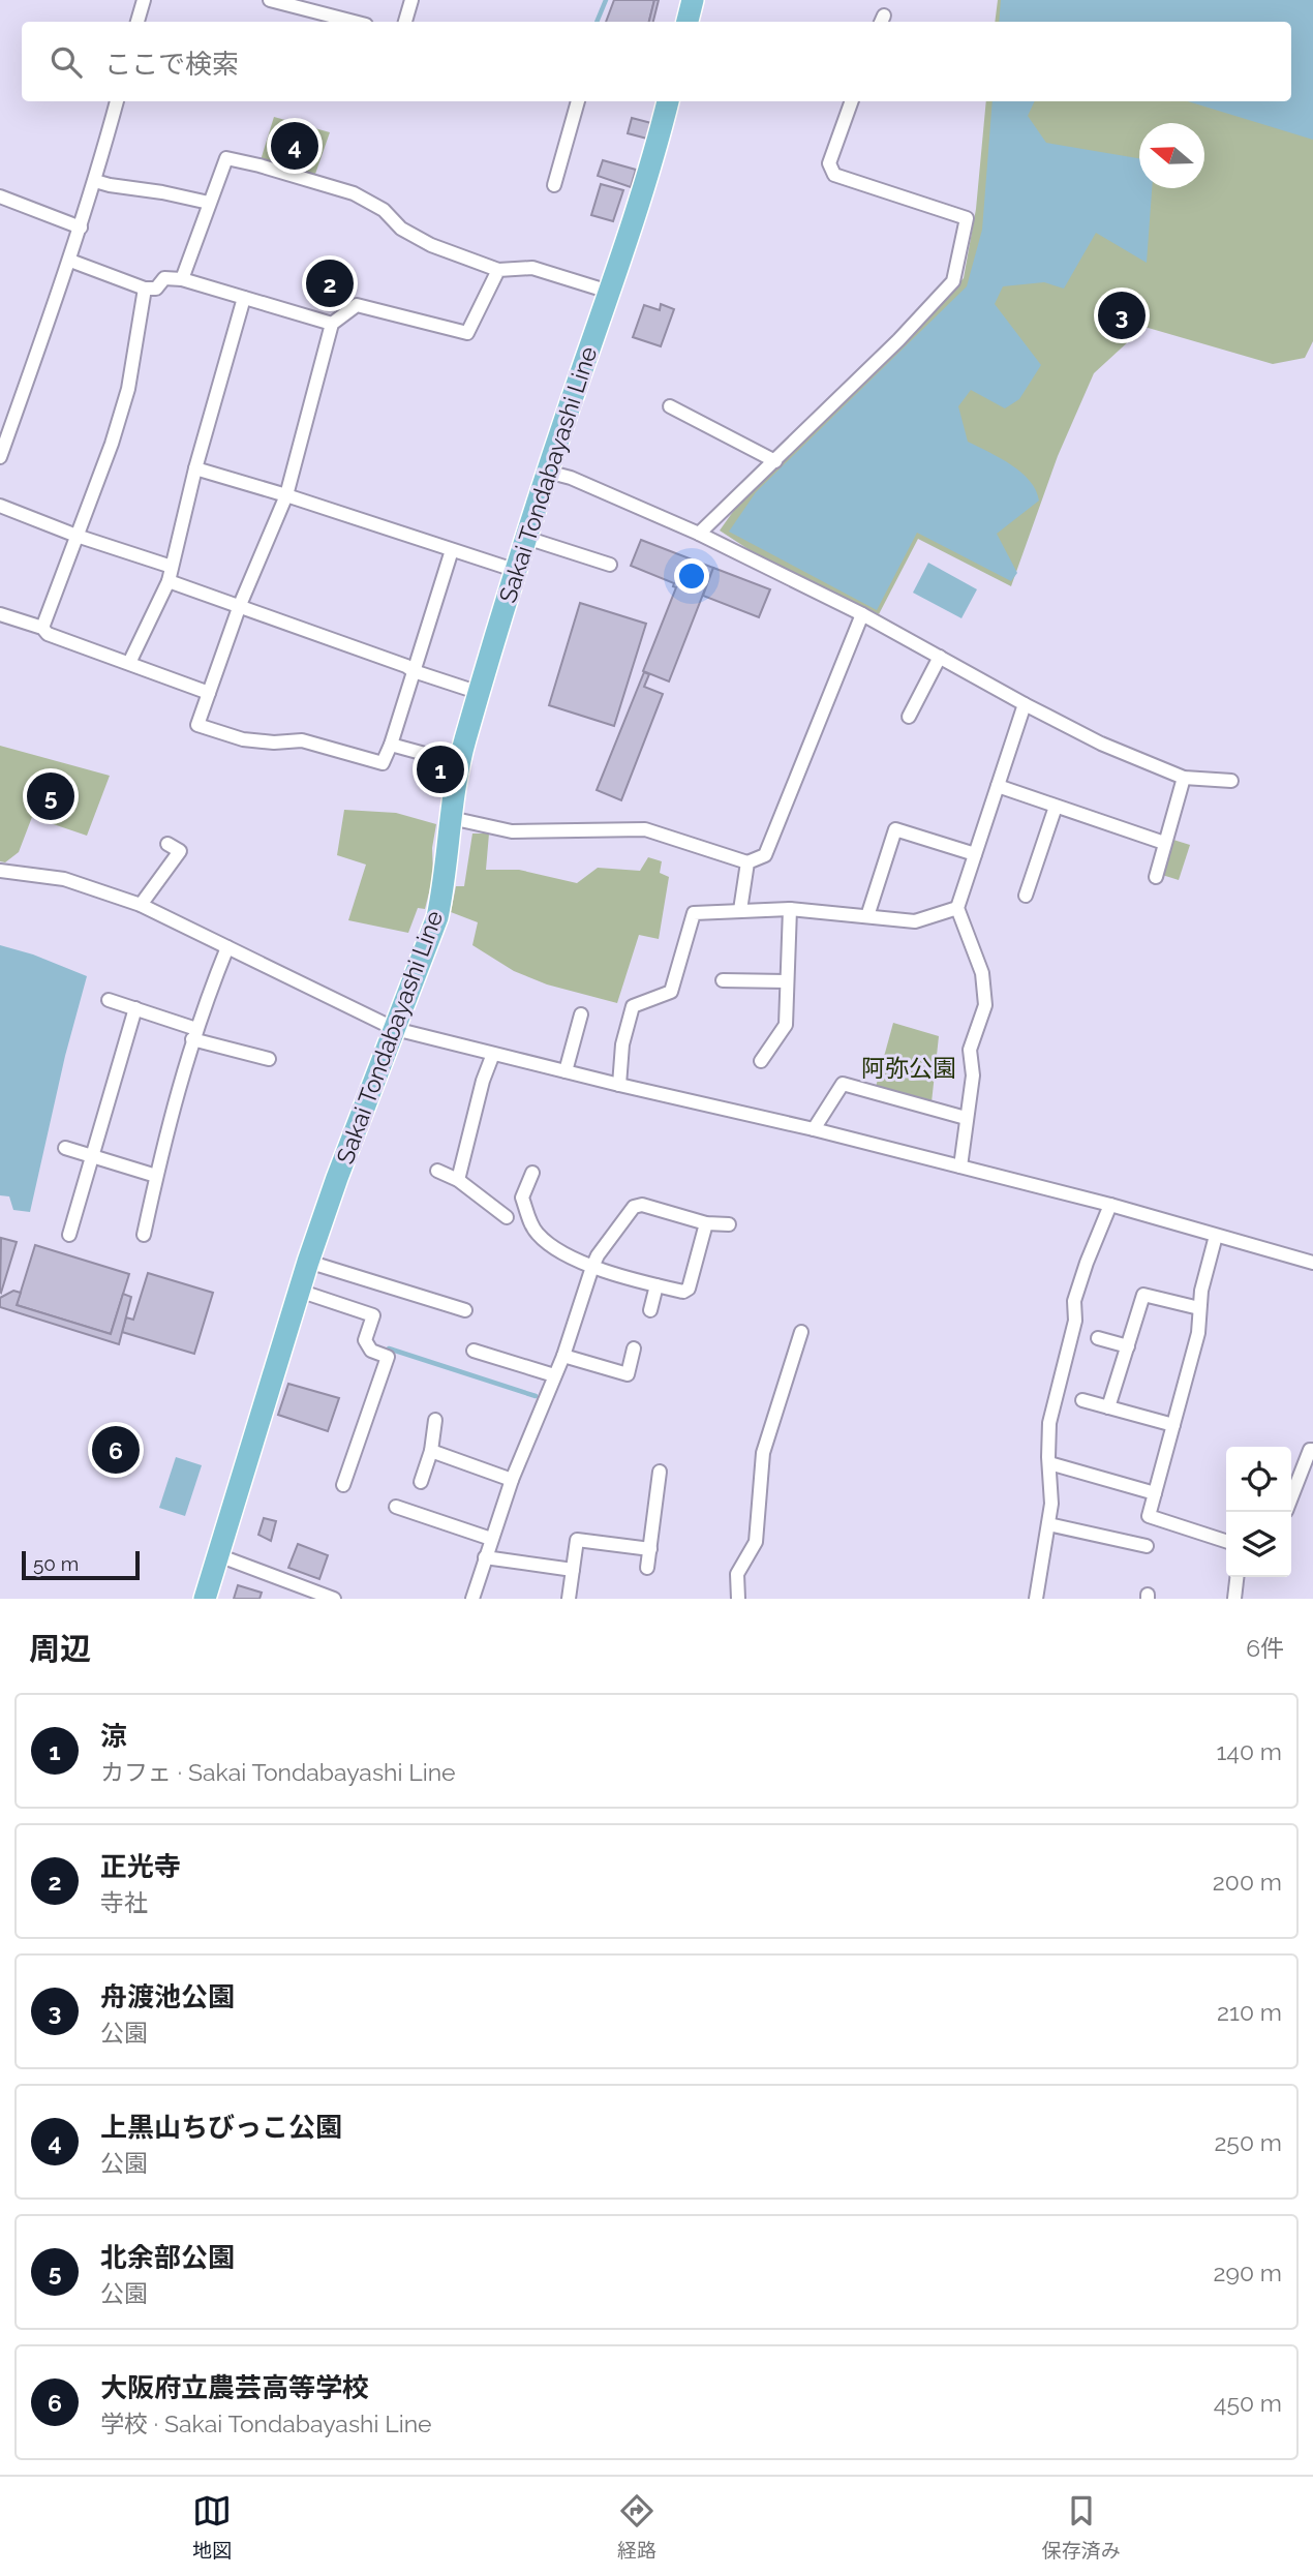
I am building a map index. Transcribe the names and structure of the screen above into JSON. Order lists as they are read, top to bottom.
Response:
{
  "streets": {
    "main road": ["Sakai Tondabayashi Line"]
  },
  "parks": ["阿弥公園"],
  "scale_bar": "50 m",
  "north": "left",
  "page": {
    "search": "ここで検索",
    "pins": [
      "4",
      "2",
      "3",
      "1",
      "5",
      "6"
    ],
    "scale": "50 m",
    "heading": ["周辺", "6件"],
    "list": [
      {
        "mark": "1",
        "name": "涼",
        "note": "カフェ · Sakai Tondabayashi Line",
        "value": "140 m"
      },
      {
        "mark": "2",
        "name": "正光寺",
        "note": "寺社",
        "value": "200 m"
      },
      {
        "mark": "3",
        "name": "舟渡池公園",
        "note": "公園",
        "value": "210 m"
      },
      {
        "mark": "4",
        "name": "上黒山ちびっこ公園",
        "note": "公園",
        "value": "250 m"
      },
      {
        "mark": "5",
        "name": "北余部公園",
        "note": "公園",
        "value": "290 m"
      },
      {
        "mark": "6",
        "name": "大阪府立農芸高等学校",
        "note": "学校 · Sakai Tondabayashi Line",
        "value": "450 m"
      }
    ],
    "nav": ["地図", "経路", "保存済み"]
  }
}
